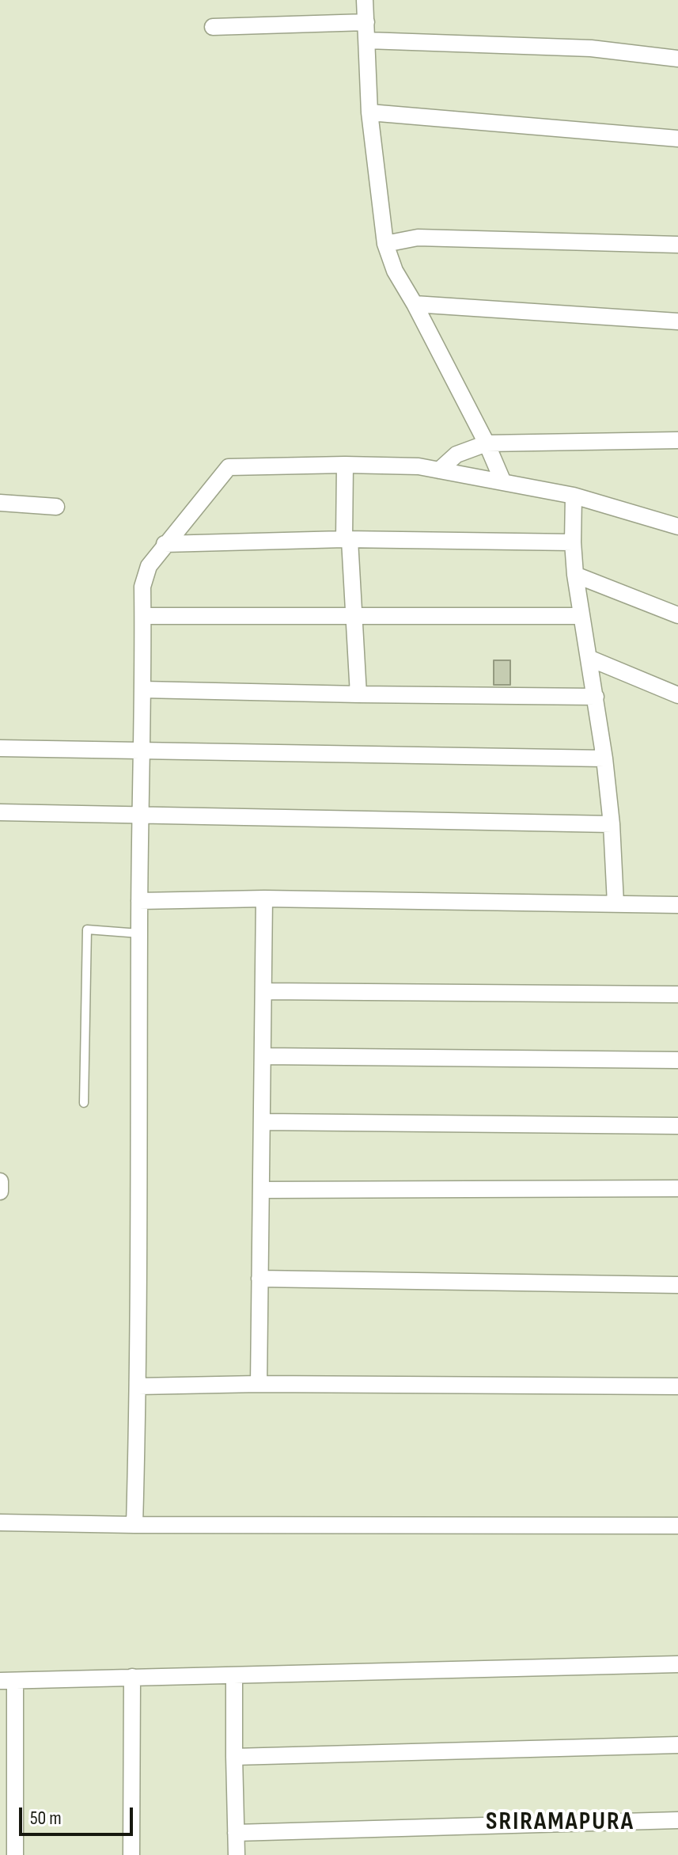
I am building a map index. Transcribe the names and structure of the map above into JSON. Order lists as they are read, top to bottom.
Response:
{
  "districts": ["SRIRAMAPURA"],
  "scale_bar": "50 m"
}
